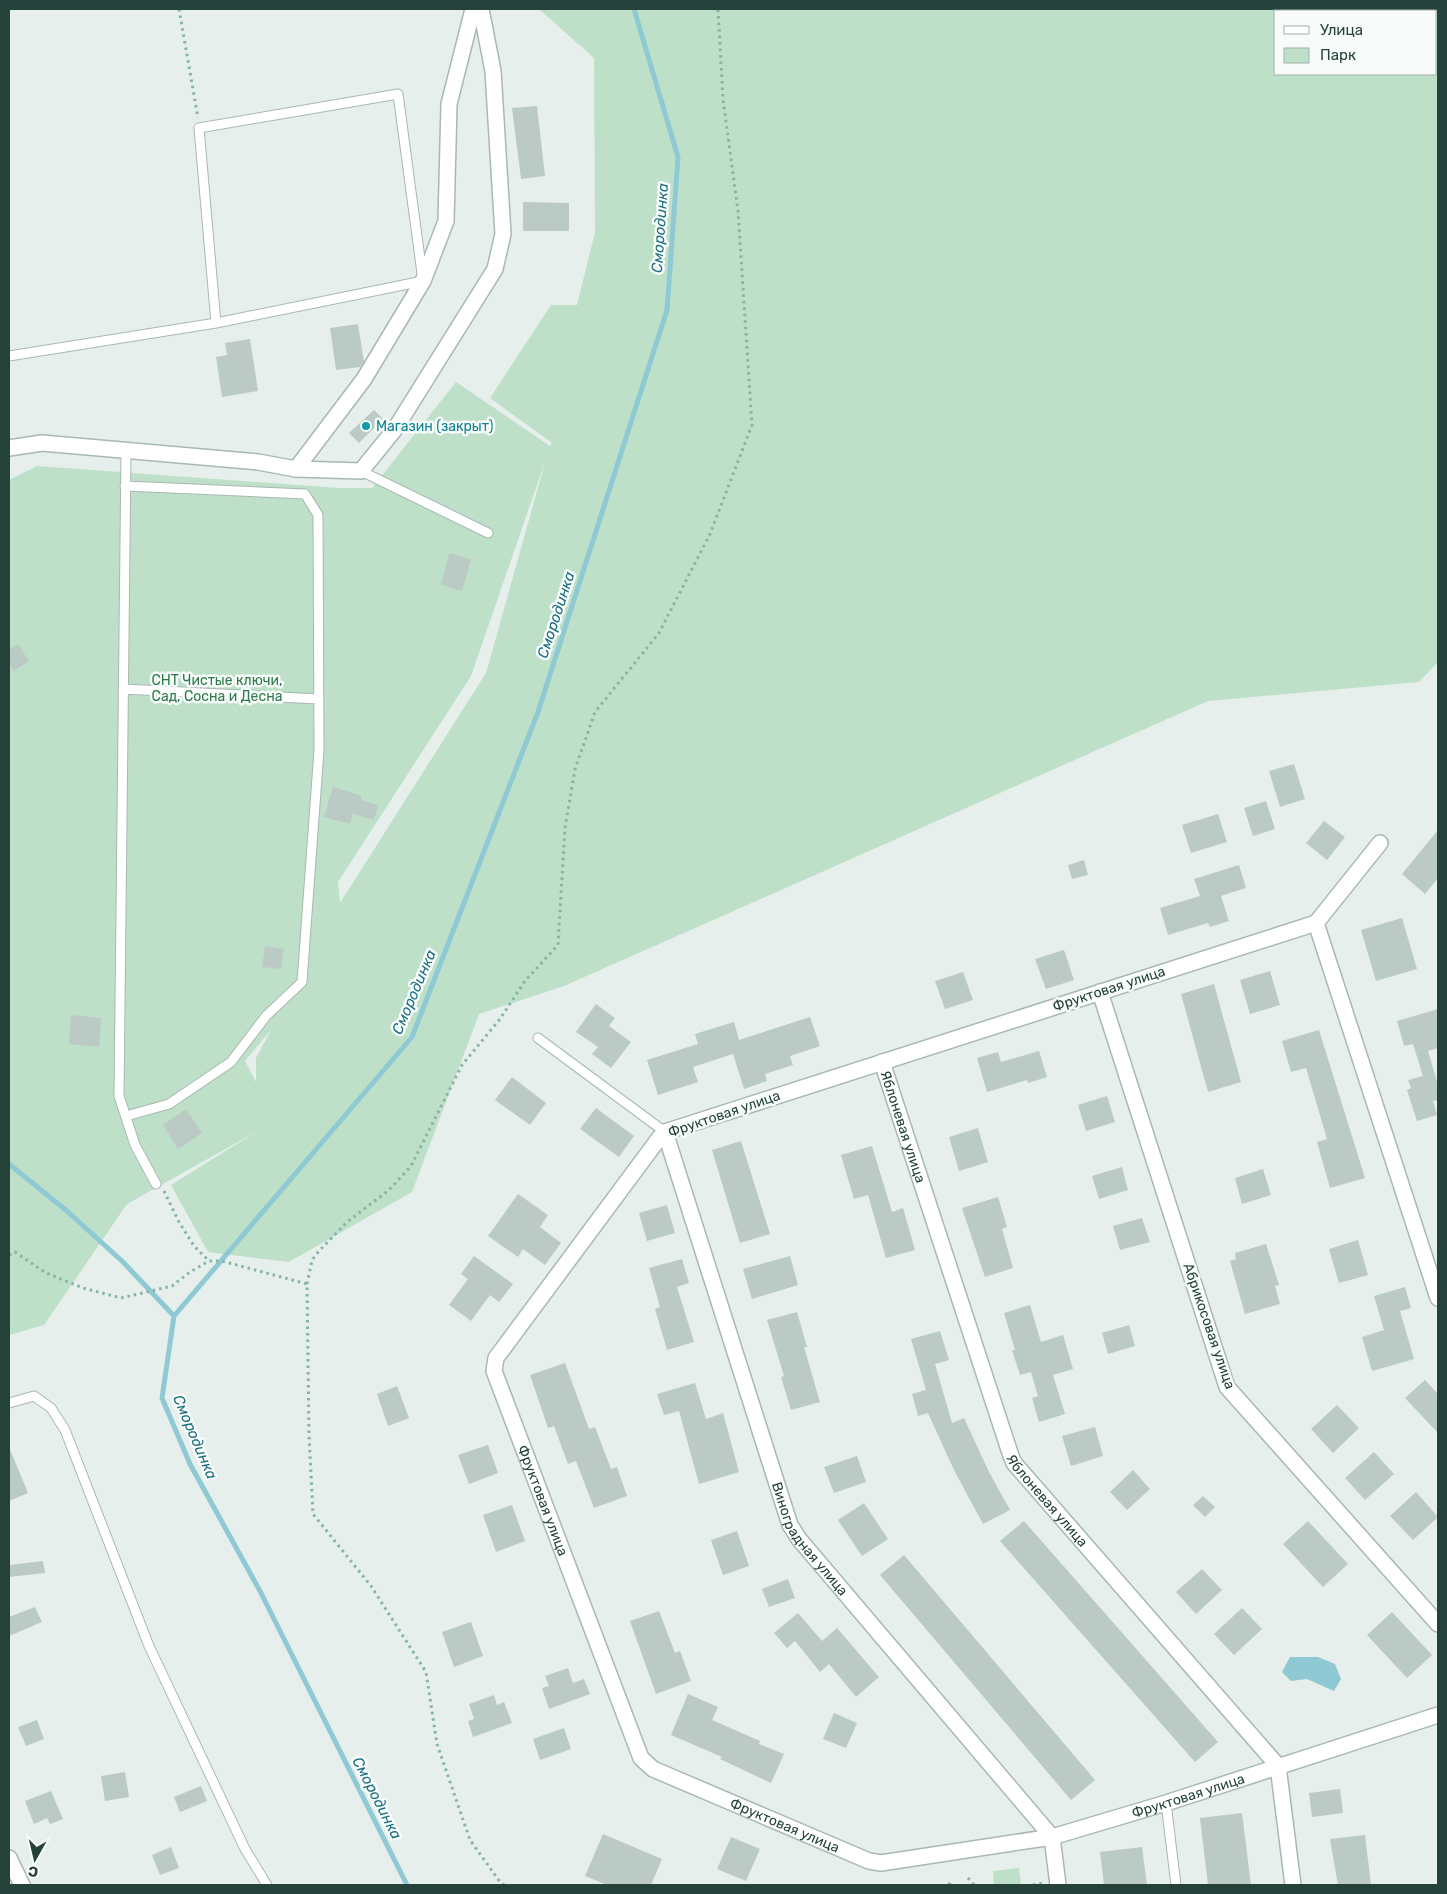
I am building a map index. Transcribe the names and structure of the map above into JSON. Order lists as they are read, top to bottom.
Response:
{
  "streets": {
    "street": [
      "Фруктовая улица",
      "Яблоневая улица",
      "Абрикосовая улица",
      "Виноградная улица"
    ]
  },
  "crossings": [
    ["Фруктовая улица", "Яблоневая улица"],
    ["Фруктовая улица", "Абрикосовая улица"],
    ["Фруктовая улица", "Виноградная улица"]
  ],
  "water": ["Смородинка"],
  "parks": ["СНТ Чистые ключи, Сад, Сосна и Десна"],
  "places": ["Магазин (закрыт)"],
  "legend": ["Улица", "Парк"],
  "north": "bottom"
}
